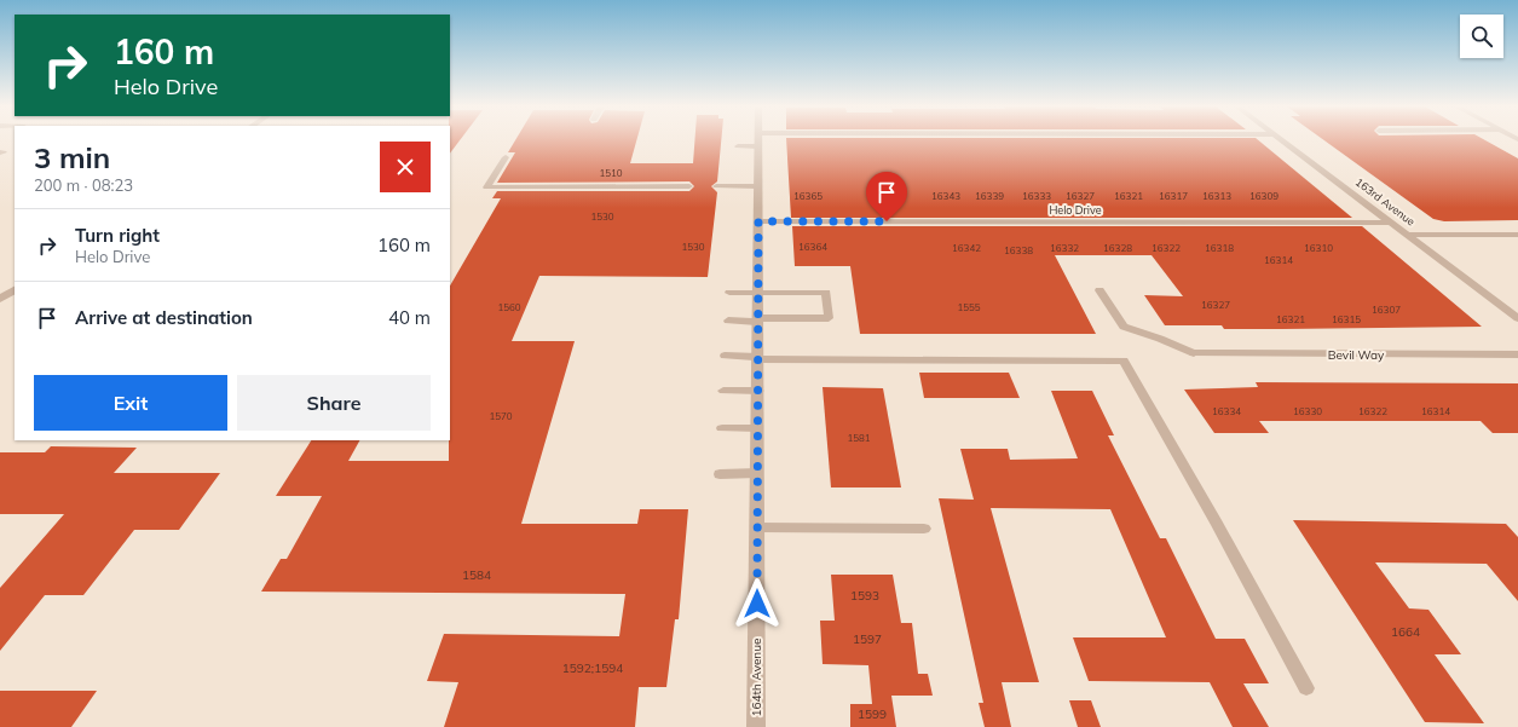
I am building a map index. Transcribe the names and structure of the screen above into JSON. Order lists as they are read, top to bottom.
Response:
{
  "streets": {
    "street": [
      "163rd Avenue",
      "Helo Drive",
      "Bevil Way",
      "164th Avenue"
    ]
  },
  "crossings": [
    ["163rd Avenue", "Helo Drive"],
    ["Helo Drive", "164th Avenue"]
  ],
  "house_numbers": [
    "1510",
    "16365",
    "16343",
    "16339",
    "16333",
    "16327",
    "16321",
    "16317",
    "16313",
    "16309",
    "1530",
    "1530",
    "16364",
    "16342",
    "16332",
    "16328",
    "16322",
    "16318",
    "16310",
    "16338",
    "16314",
    "16327",
    "1560",
    "1555",
    "16307",
    "16321",
    "16315",
    "16334",
    "16330",
    "16322",
    "16314",
    "1570",
    "1581",
    "1584",
    "1593",
    "1664",
    "1597",
    "1592;1594",
    "1599"
  ],
  "page": {
    "turn": ["160 m", "Helo Drive"],
    "heading": ["3 min", "200 m · 08:23"],
    "list": [
      {
        "name": "Turn right",
        "note": "Helo Drive",
        "value": "160 m"
      },
      {
        "name": "Arrive at destination",
        "value": "40 m"
      }
    ],
    "buttons": ["Exit", "Share"]
  }
}
